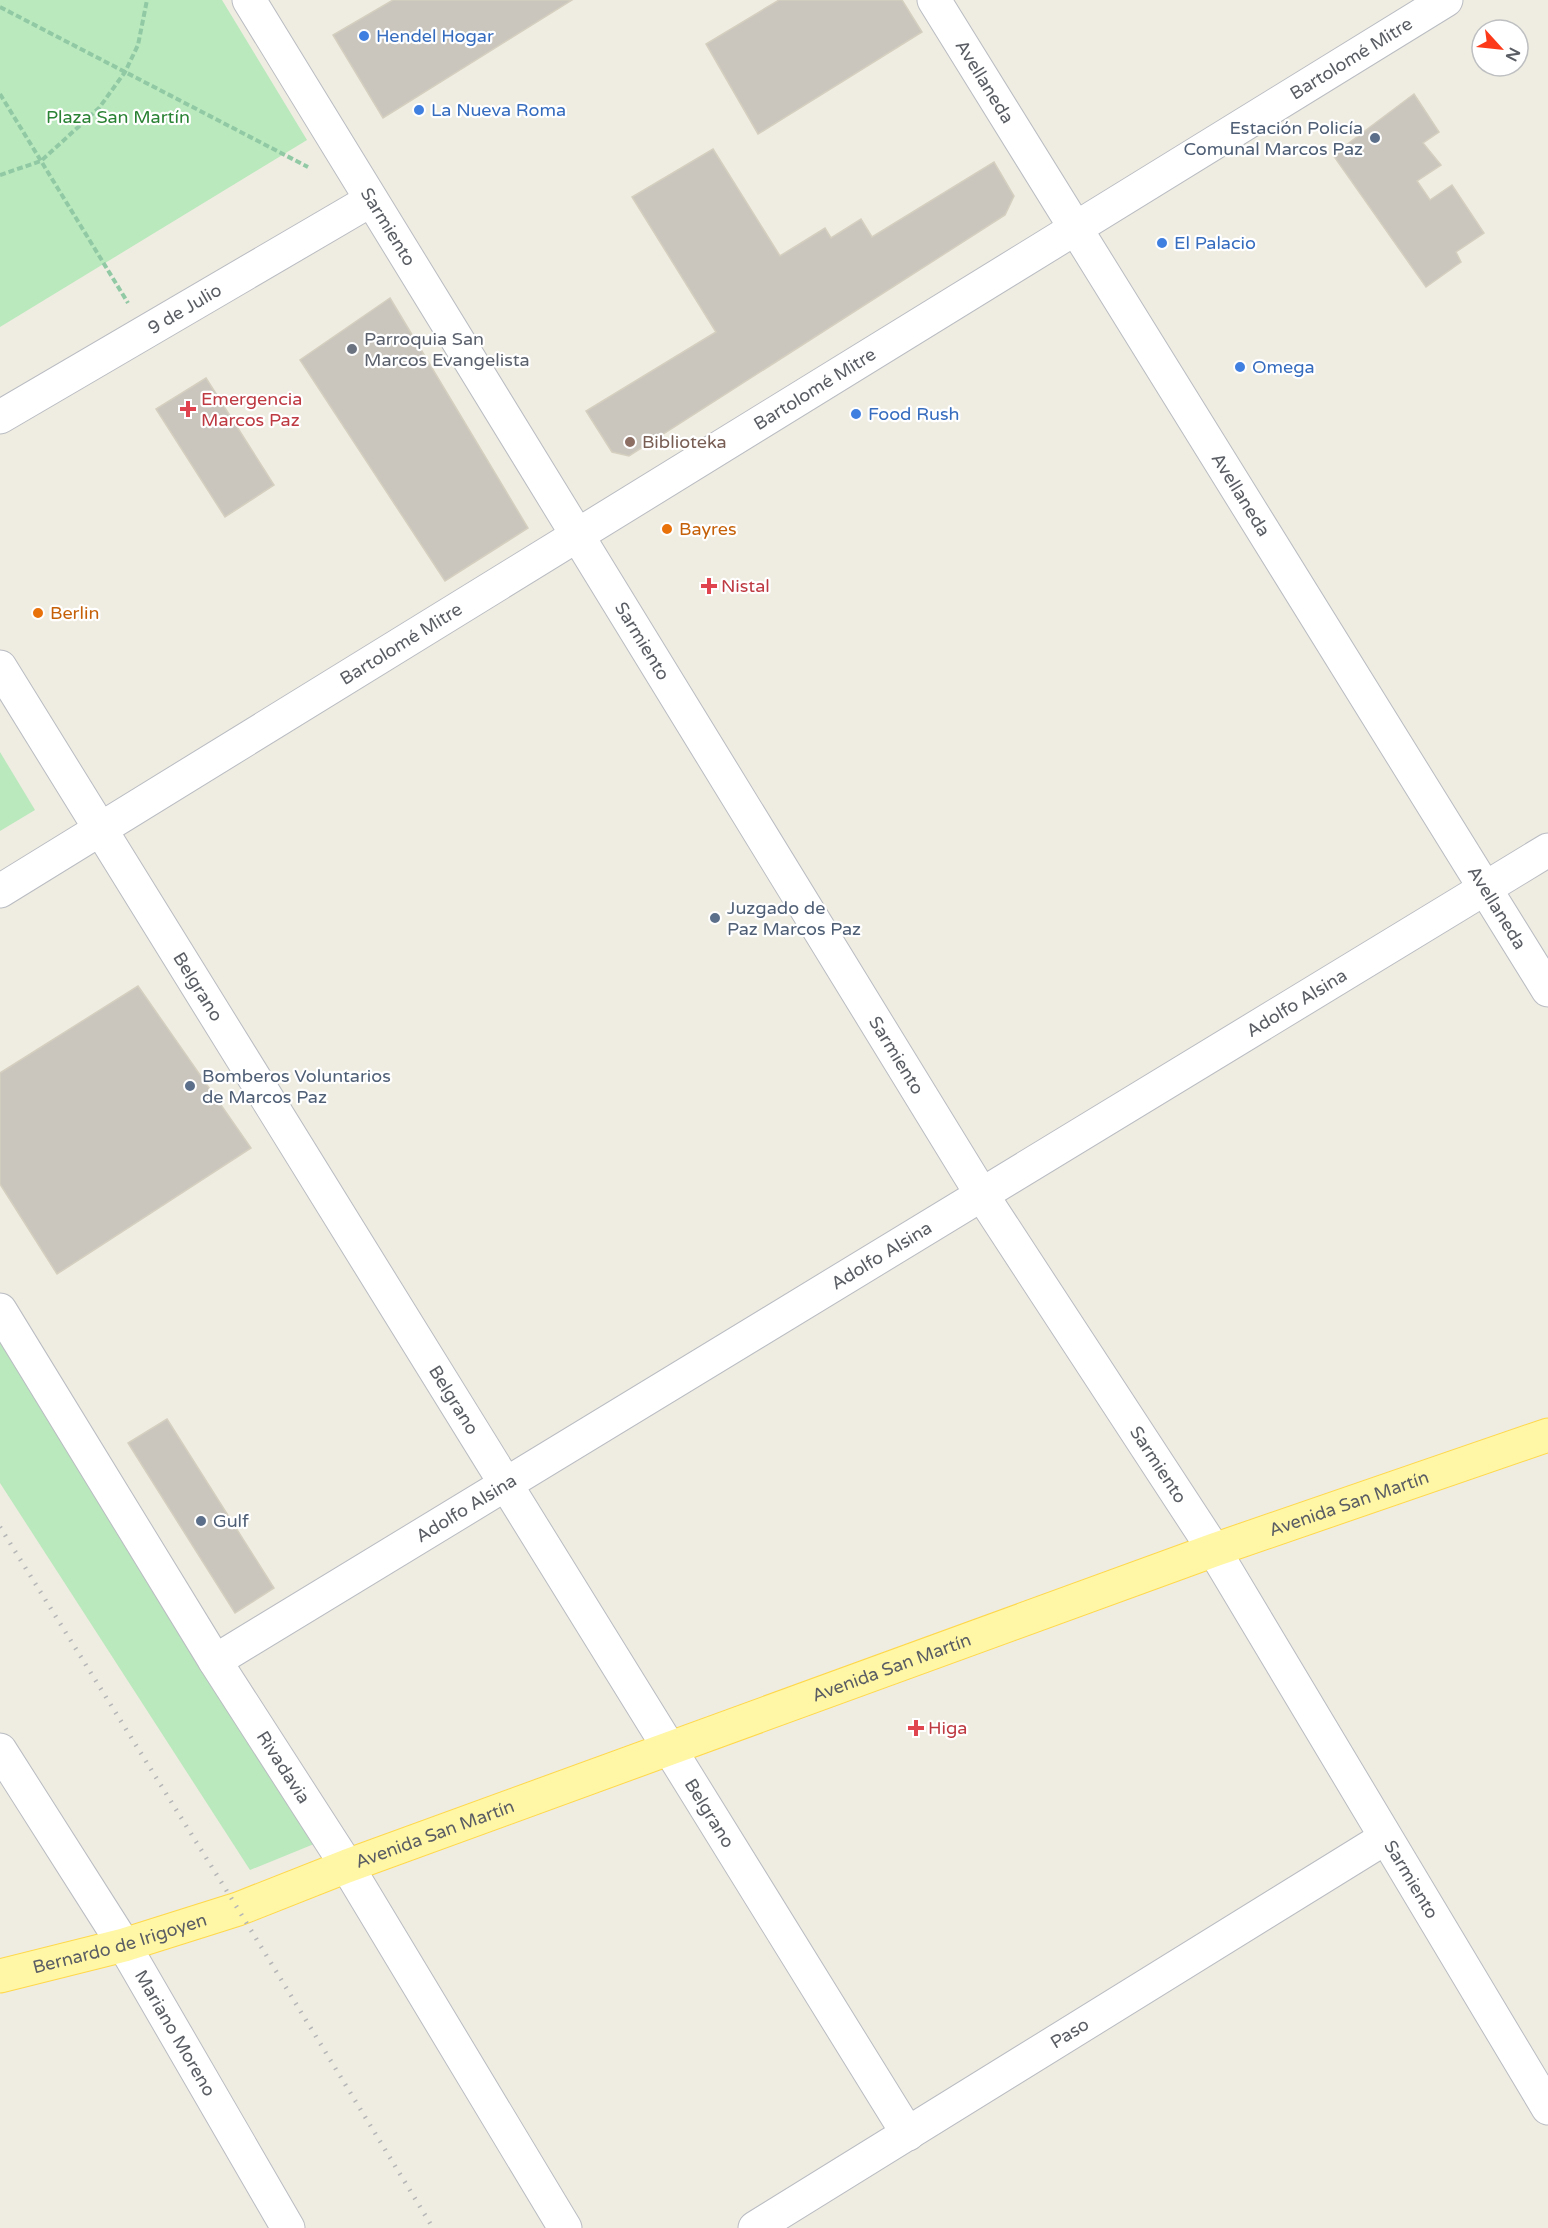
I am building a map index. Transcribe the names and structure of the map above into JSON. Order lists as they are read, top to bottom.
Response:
{
  "streets": {
    "main road": ["Avenida San Martín", "Bernardo de Irigoyen"],
    "street": [
      "Bartolomé Mitre",
      "Avellaneda",
      "Sarmiento",
      "9 de Julio",
      "Belgrano",
      "Adolfo Alsina",
      "Rivadavia",
      "Paso",
      "Mariano Moreno"
    ]
  },
  "crossings": [
    ["Bartolomé Mitre", "Avellaneda"],
    ["Bartolomé Mitre", "Sarmiento"],
    ["Bartolomé Mitre", "Belgrano"],
    ["Avellaneda", "Adolfo Alsina"],
    ["Sarmiento", "9 de Julio"],
    ["Sarmiento", "Adolfo Alsina"],
    ["Sarmiento", "Avenida San Martín"],
    ["Sarmiento", "Paso"],
    ["Belgrano", "Adolfo Alsina"],
    ["Belgrano", "Avenida San Martín"],
    ["Belgrano", "Paso"],
    ["Adolfo Alsina", "Rivadavia"],
    ["Avenida San Martín", "Rivadavia"],
    ["Avenida San Martín", "Bernardo de Irigoyen"],
    ["Bernardo de Irigoyen", "Mariano Moreno"]
  ],
  "parks": ["Plaza San Martín"],
  "places": {
    "other": [
      "Hendel Hogar",
      "La Nueva Roma",
      "Estación Policía Comunal Marcos Paz",
      "El Palacio",
      "Parroquia San Marcos Evangelista",
      "Omega",
      "Food Rush",
      "Biblioteka",
      "Bayres",
      "Berlin",
      "Juzgado de Paz Marcos Paz",
      "Bomberos Voluntarios de Marcos Paz",
      "Gulf"
    ],
    "health": ["Emergencia Marcos Paz", "Nistal", "Higa"]
  },
  "north": "bottom right"
}
